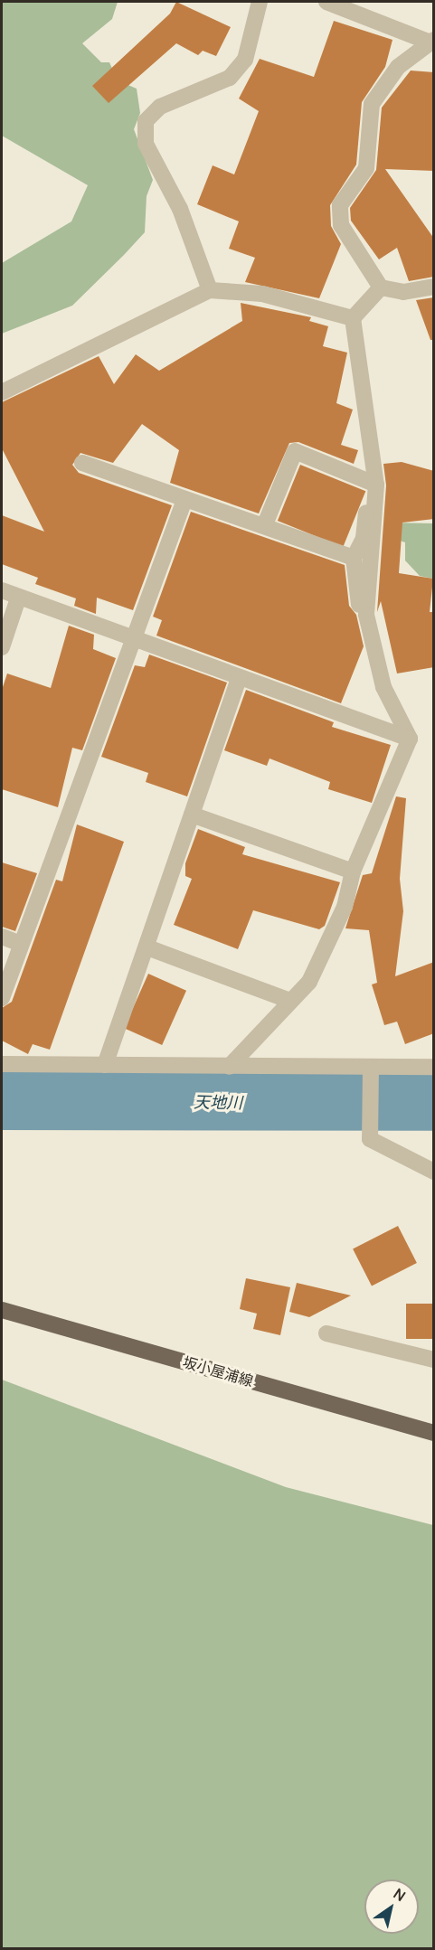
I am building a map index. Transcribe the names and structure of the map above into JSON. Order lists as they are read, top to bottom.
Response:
{
  "streets": {
    "main road": ["坂小屋浦線"]
  },
  "water": ["天地川"],
  "north": "top right"
}
